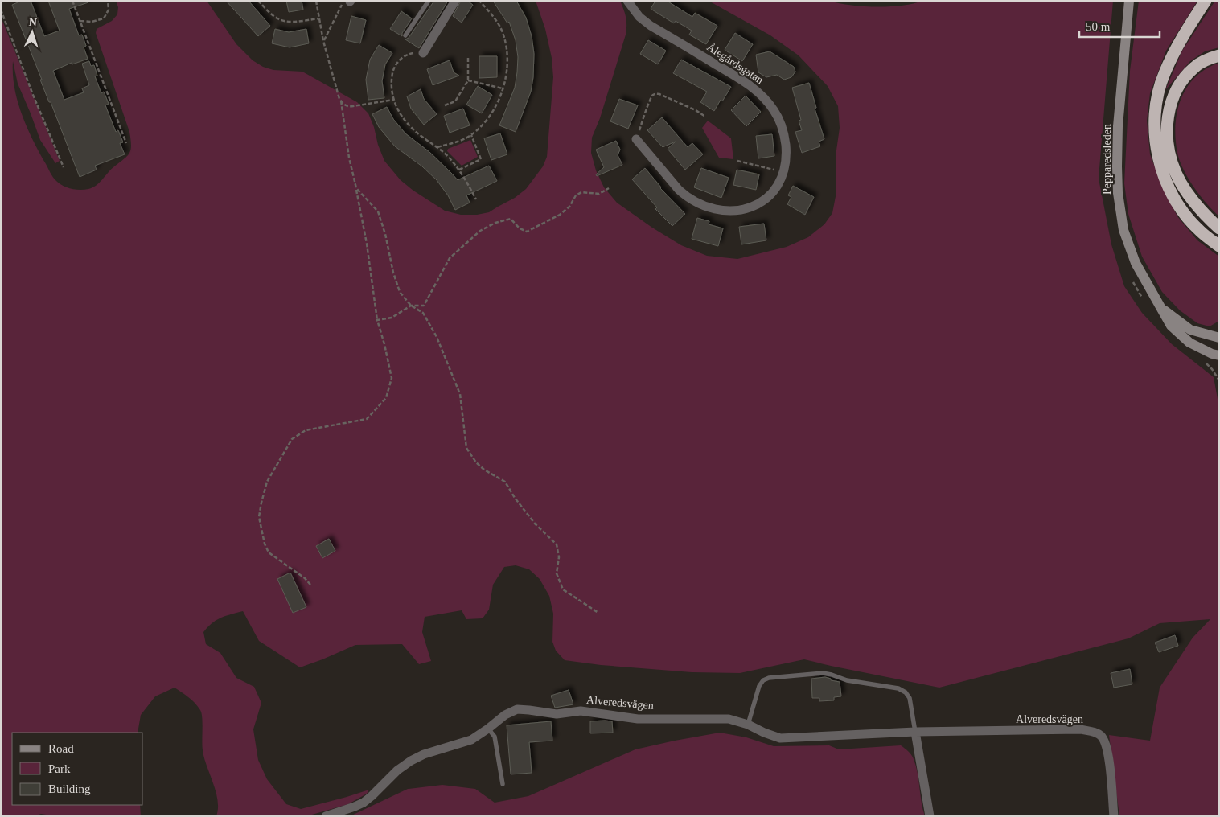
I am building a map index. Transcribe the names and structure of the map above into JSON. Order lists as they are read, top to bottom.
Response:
{
  "streets": {
    "street": ["Ålegårdsgatan", "Pepparedsleden", "Alveredsvägen"]
  },
  "legend": ["Road", "Park", "Building"],
  "scale_bar": "50 m",
  "north": "top"
}
